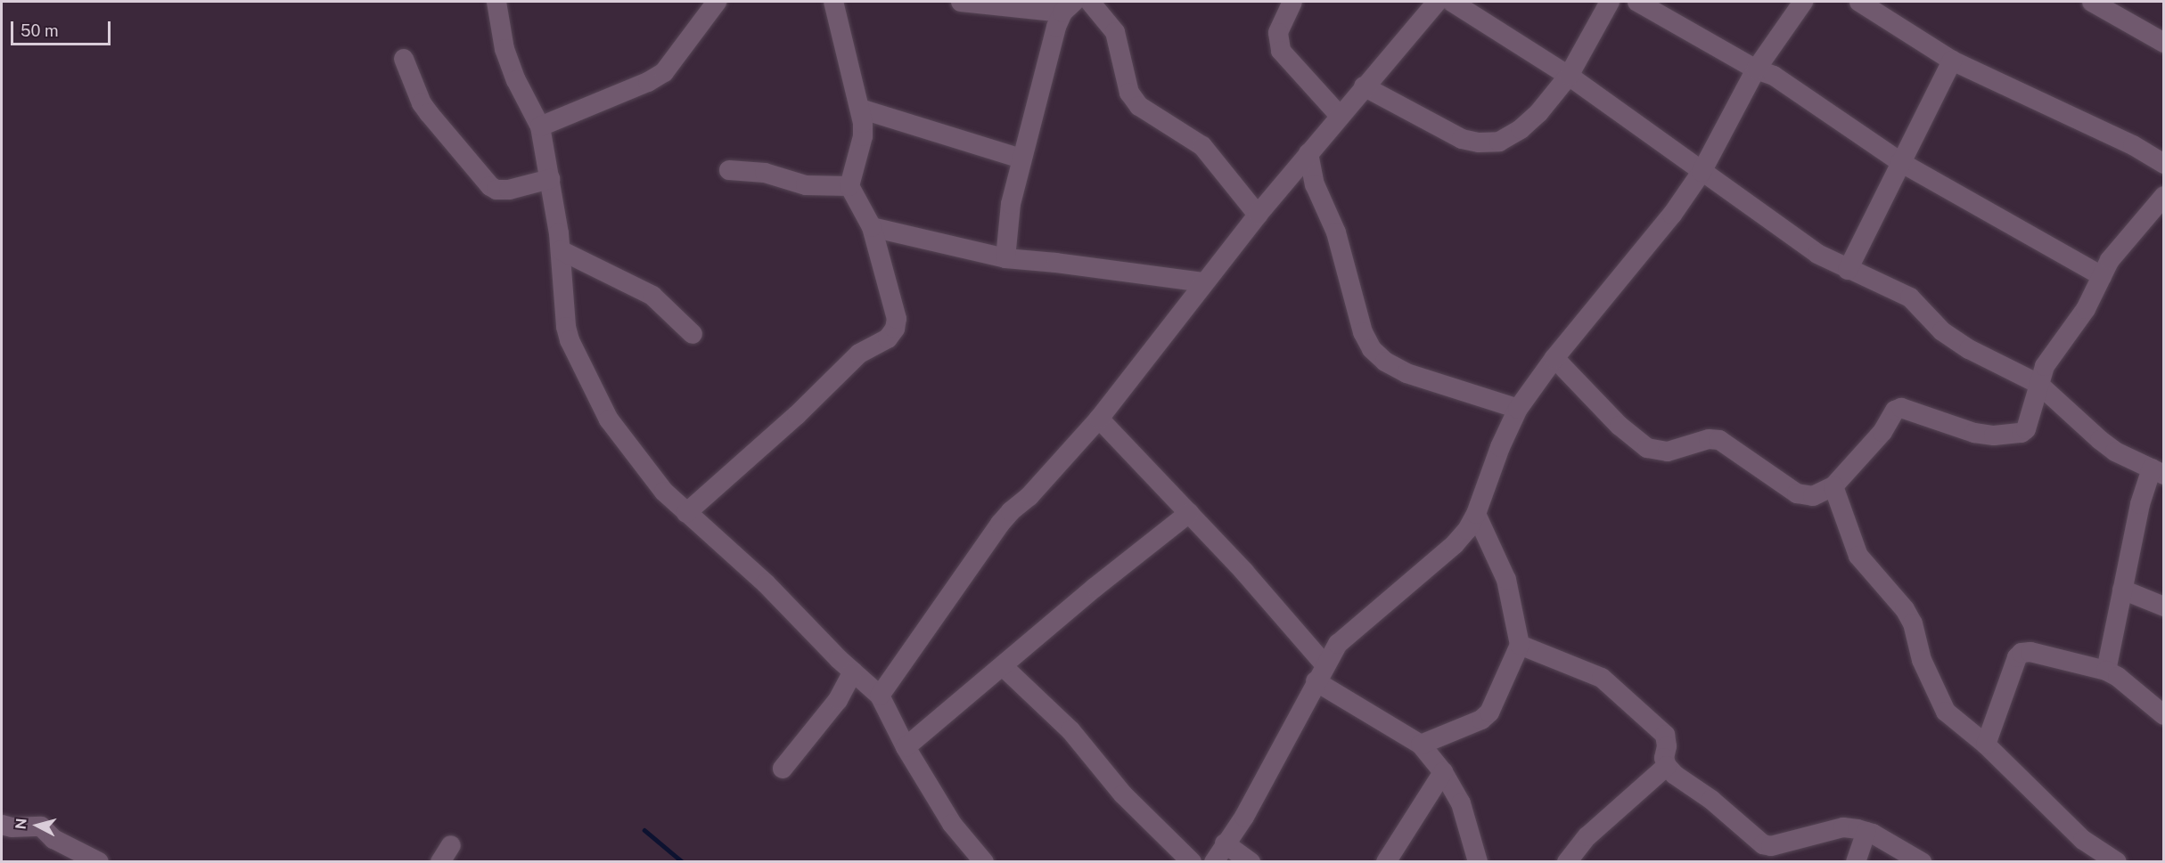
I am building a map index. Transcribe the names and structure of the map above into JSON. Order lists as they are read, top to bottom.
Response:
{
  "scale_bar": "50 m",
  "north": "left"
}
